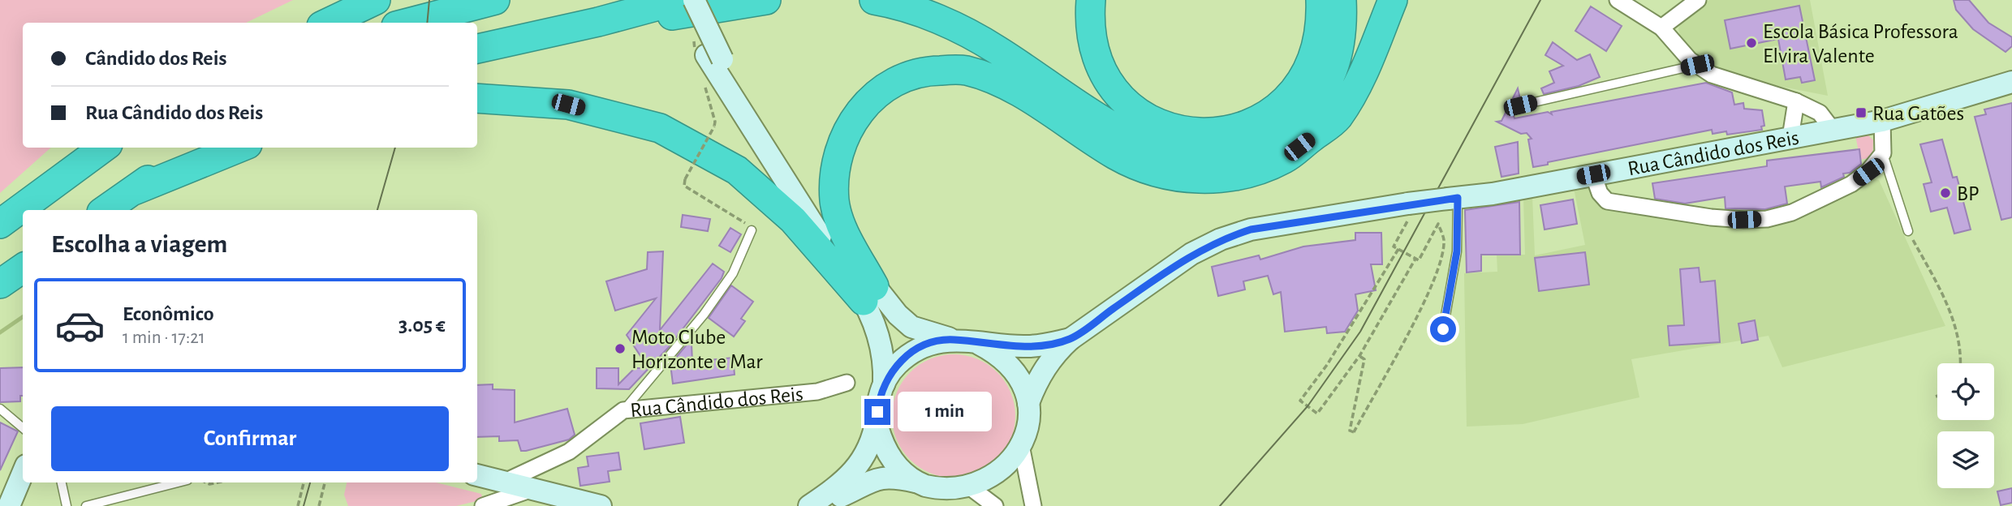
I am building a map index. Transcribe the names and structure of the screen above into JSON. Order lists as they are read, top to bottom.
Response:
{
  "streets": {
    "main road": ["Rua Cândido dos Reis"]
  },
  "places": {
    "other": ["Escola Básica Professora Elvira Valente", "BP", "Moto Clube Horizonte e Mar"],
    "transit": ["Rua Gatões"]
  },
  "page": {
    "banner": ["Cândido dos Reis", "Rua Cândido dos Reis"],
    "heading": "Escolha a viagem",
    "list": [
      {
        "name": "Econômico",
        "note": "1 min · 17:21",
        "value": "3.05 €"
      }
    ],
    "bubble": "1 min",
    "buttons": "Confirmar"
  }
}
